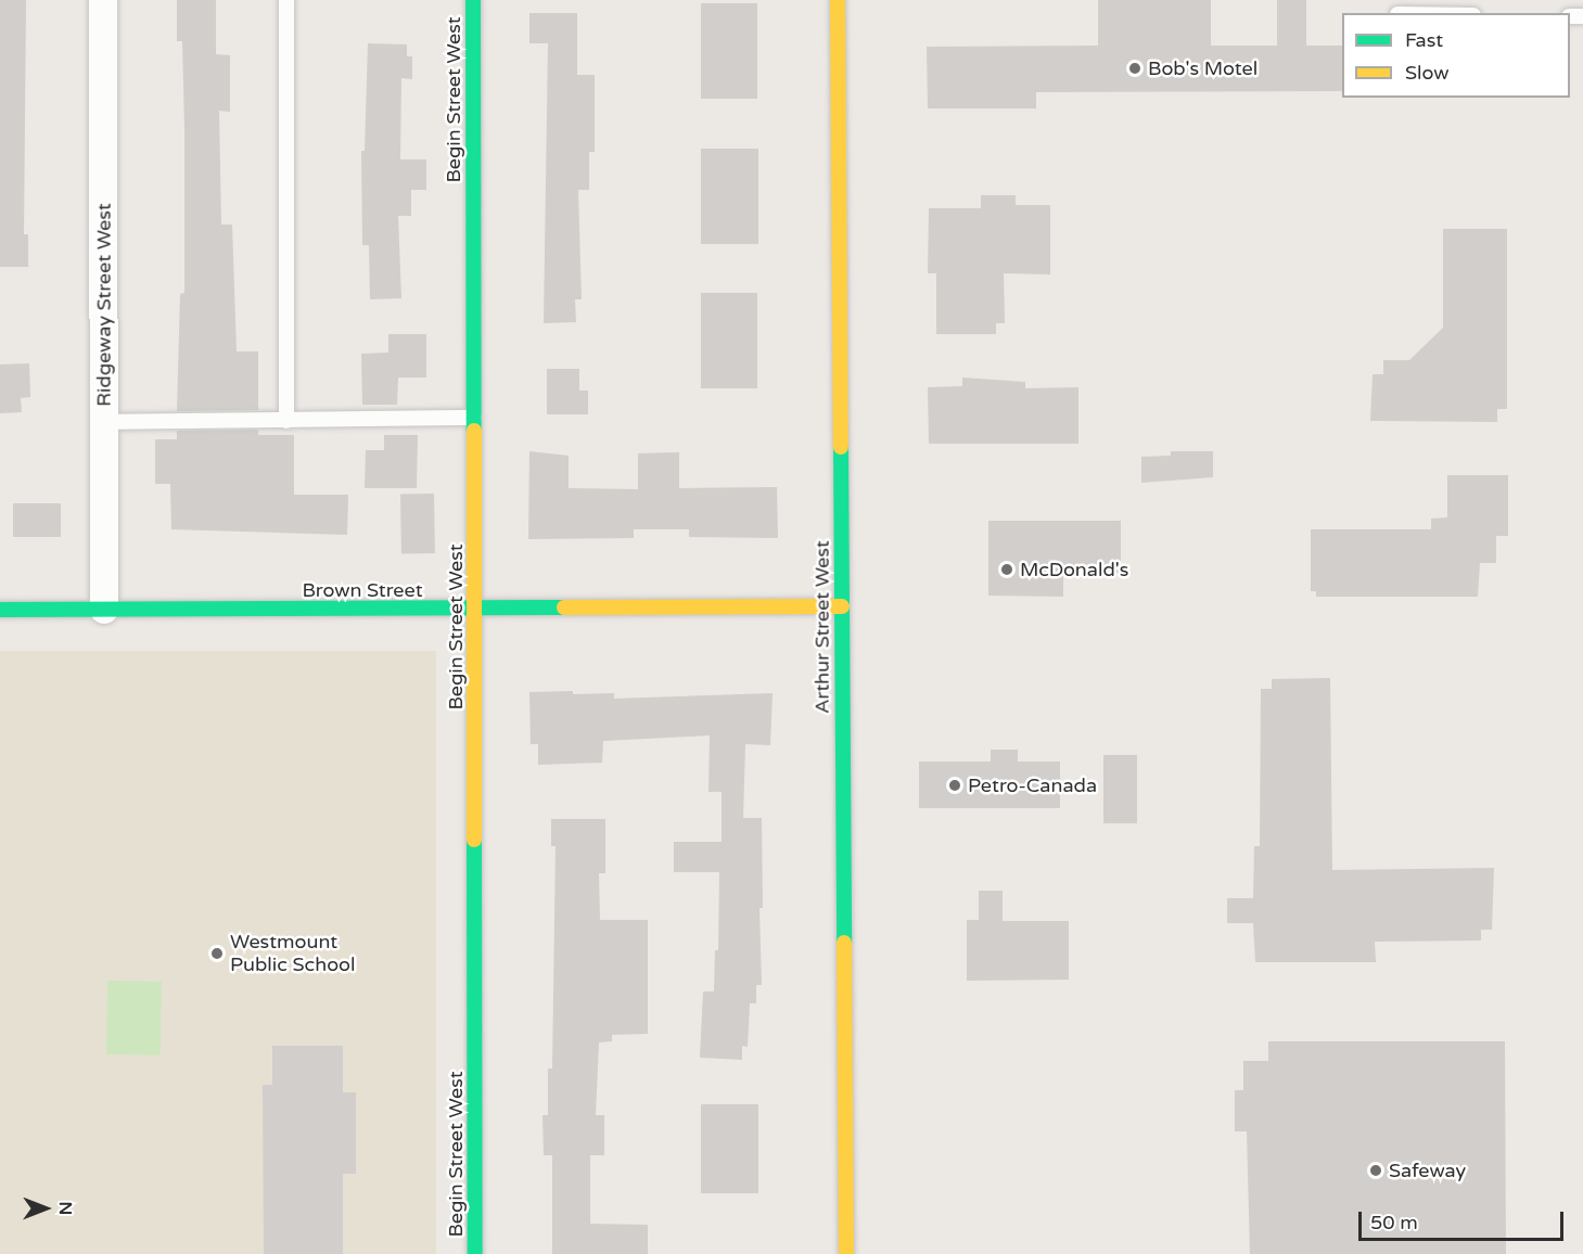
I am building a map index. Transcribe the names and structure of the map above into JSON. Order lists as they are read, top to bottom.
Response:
{
  "streets": {
    "street": [
      "Begin Street West",
      "Ridgeway Street West",
      "Brown Street",
      "Arthur Street West"
    ]
  },
  "crossings": [
    ["Begin Street West", "Brown Street"],
    ["Ridgeway Street West", "Brown Street"],
    ["Brown Street", "Arthur Street West"]
  ],
  "places": [
    "Bob's Motel",
    "McDonald's",
    "Petro-Canada",
    "Westmount Public School",
    "Safeway"
  ],
  "legend": ["Fast", "Slow"],
  "scale_bar": "50 m",
  "north": "right"
}
